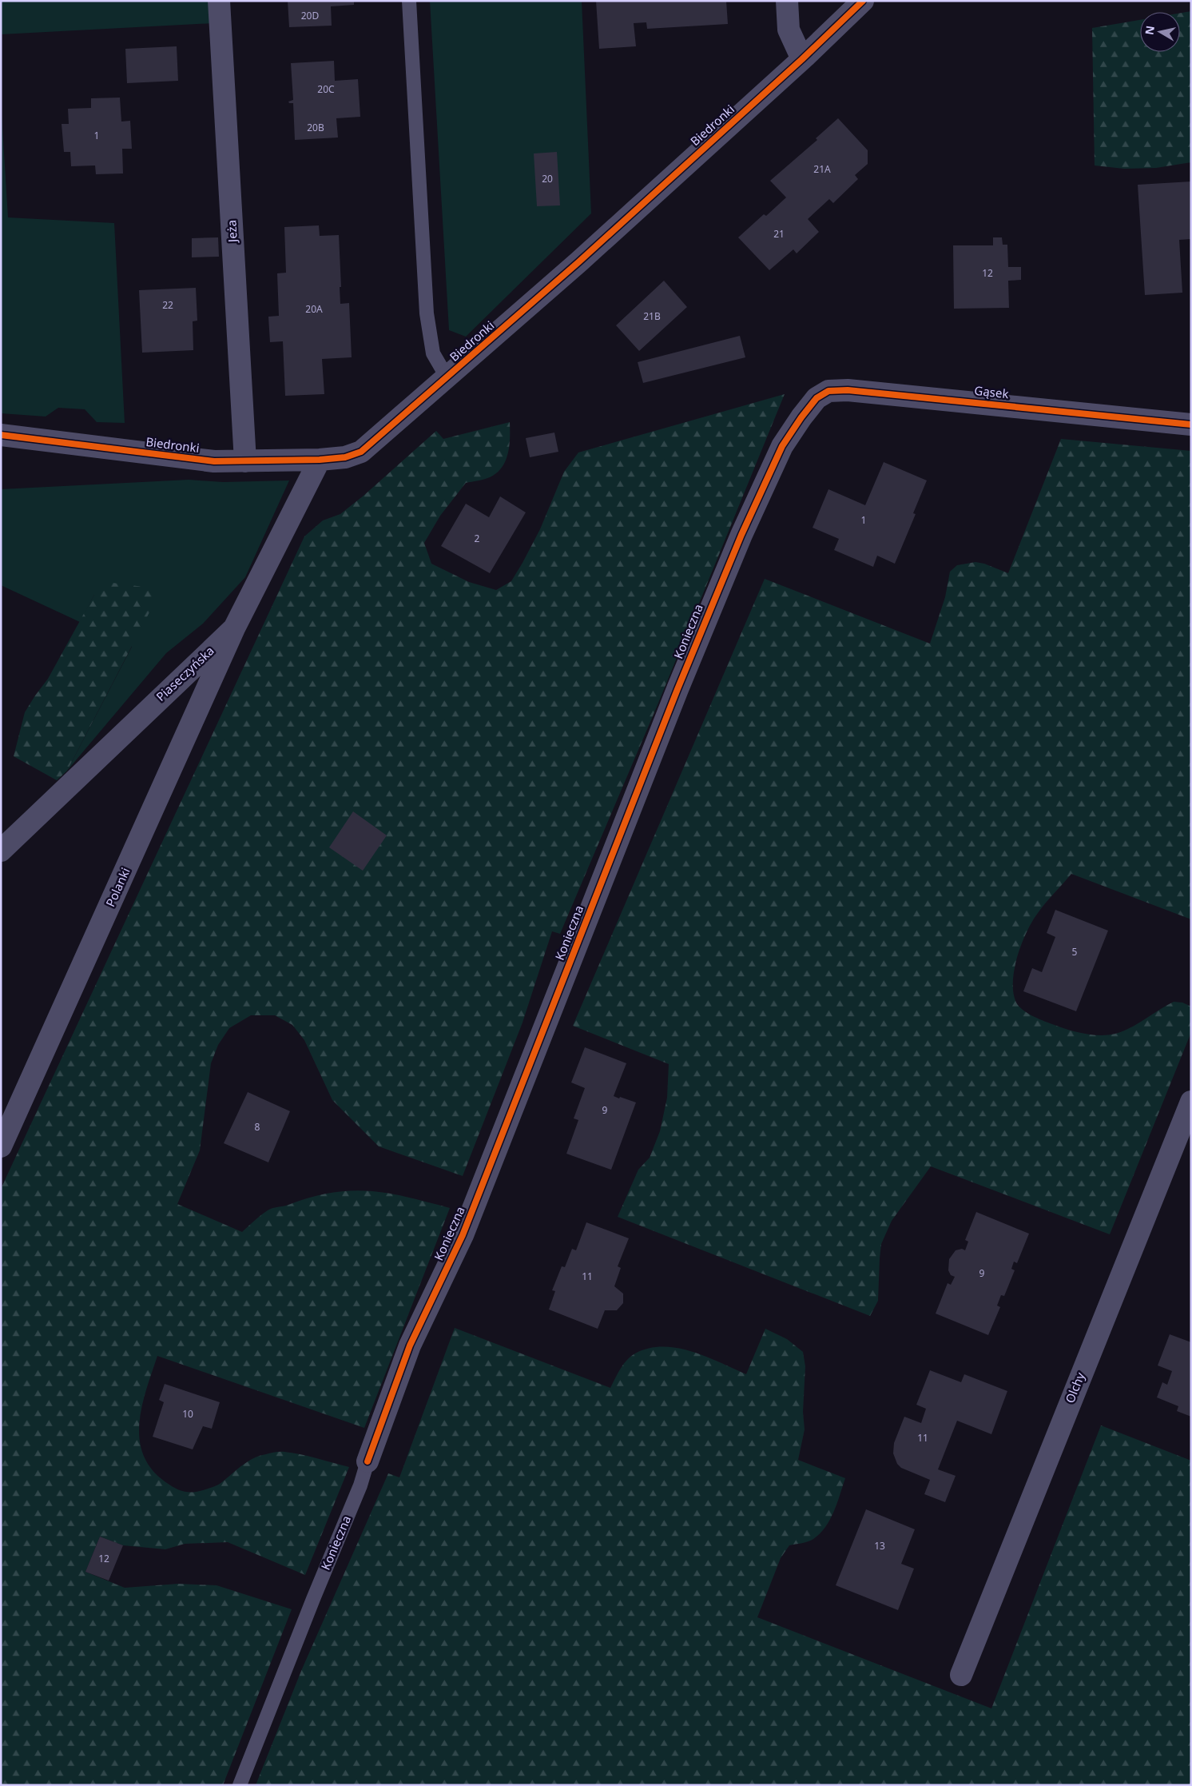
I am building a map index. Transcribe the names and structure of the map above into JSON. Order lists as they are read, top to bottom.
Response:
{
  "streets": {
    "street": [
      "Biedronki",
      "Jeża",
      "Gąsek",
      "Konieczna",
      "Piaseczyńska",
      "Polanki",
      "Olchy"
    ]
  },
  "crossings": [
    ["Biedronki", "Jeża"],
    ["Biedronki", "Piaseczyńska"],
    ["Gąsek", "Konieczna"],
    ["Piaseczyńska", "Polanki"]
  ],
  "house_numbers": [
    "20D",
    "20C",
    "20B",
    "1",
    "21A",
    "20",
    "21",
    "12",
    "22",
    "20A",
    "21B",
    "1",
    "2",
    "5",
    "9",
    "8",
    "9",
    "11",
    "10",
    "11",
    "13",
    "12"
  ],
  "north": "left"
}
